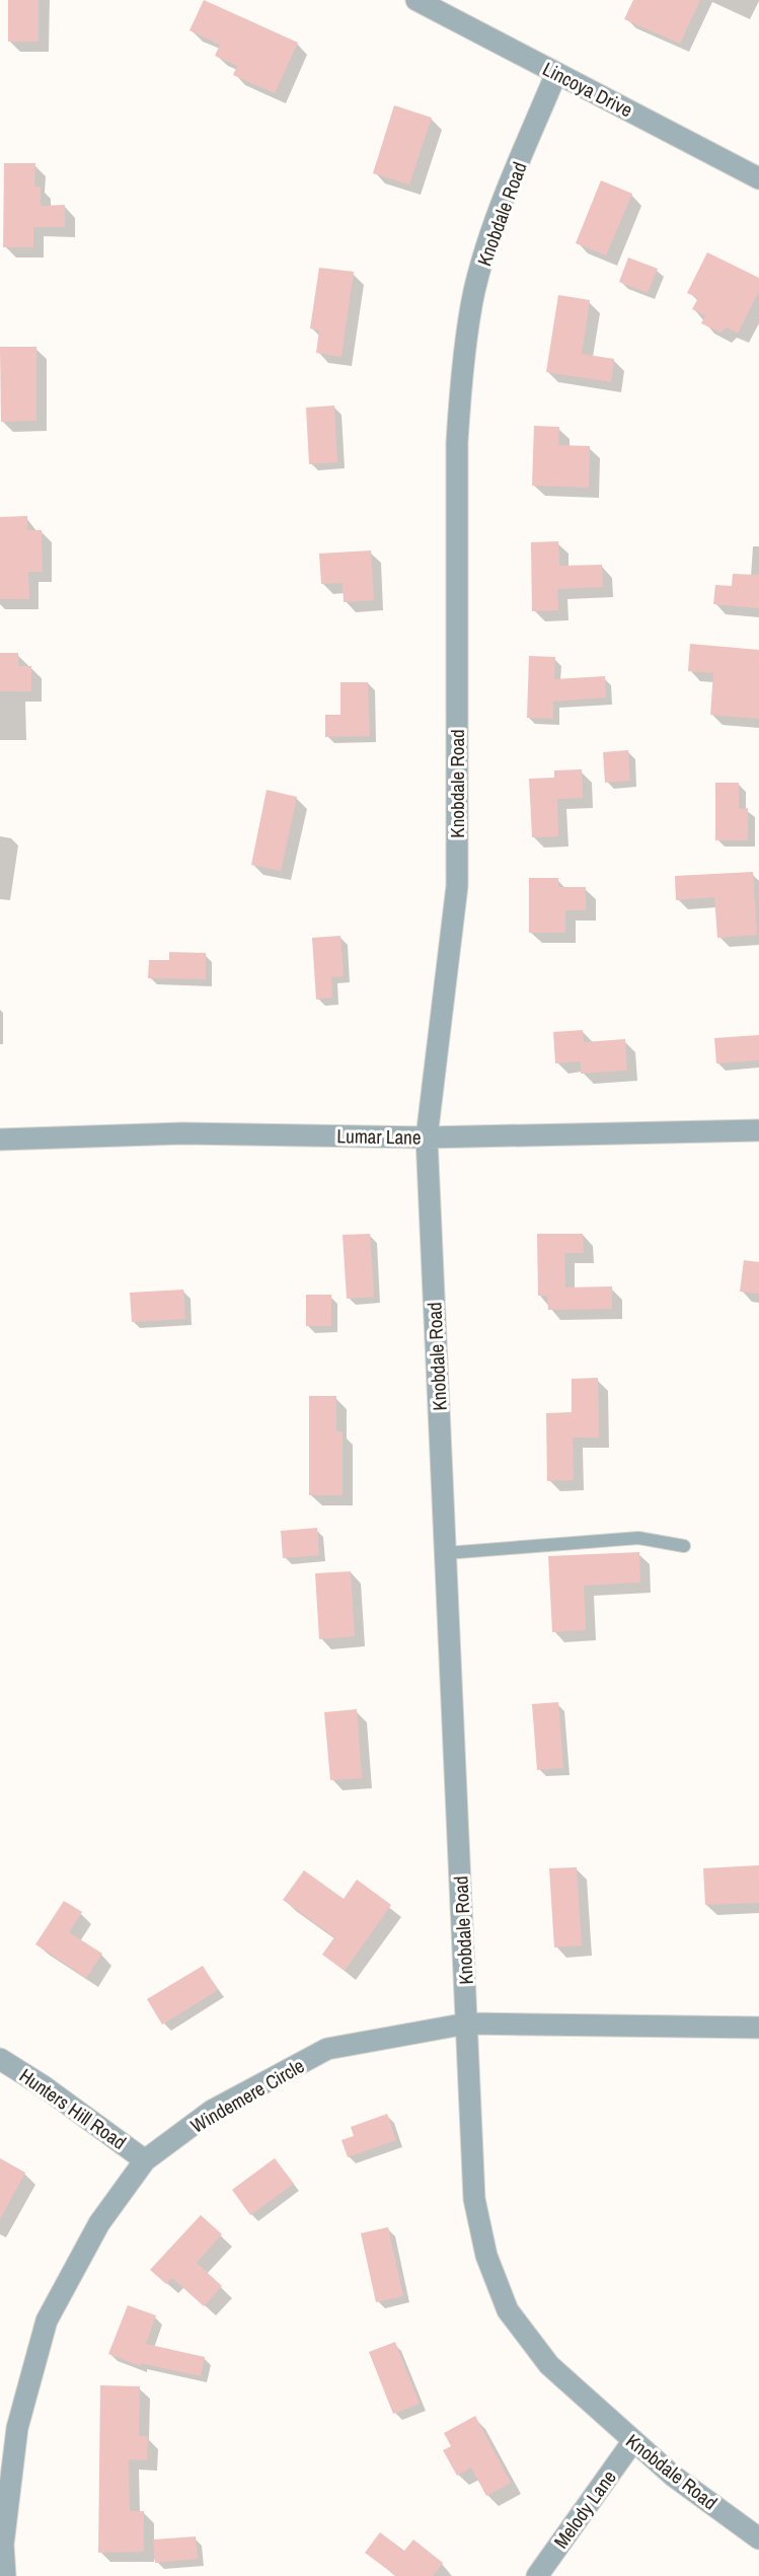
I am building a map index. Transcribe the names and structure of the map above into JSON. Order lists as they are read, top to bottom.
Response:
{
  "streets": {
    "street": [
      "Lincoya Drive",
      "Knobdale Road",
      "Lumar Lane",
      "Windemere Circle",
      "Hunters Hill Road",
      "Melody Lane"
    ]
  },
  "crossings": [
    ["Lincoya Drive", "Knobdale Road"],
    ["Knobdale Road", "Lumar Lane"],
    ["Knobdale Road", "Windemere Circle"],
    ["Knobdale Road", "Melody Lane"],
    ["Windemere Circle", "Hunters Hill Road"]
  ]
}
